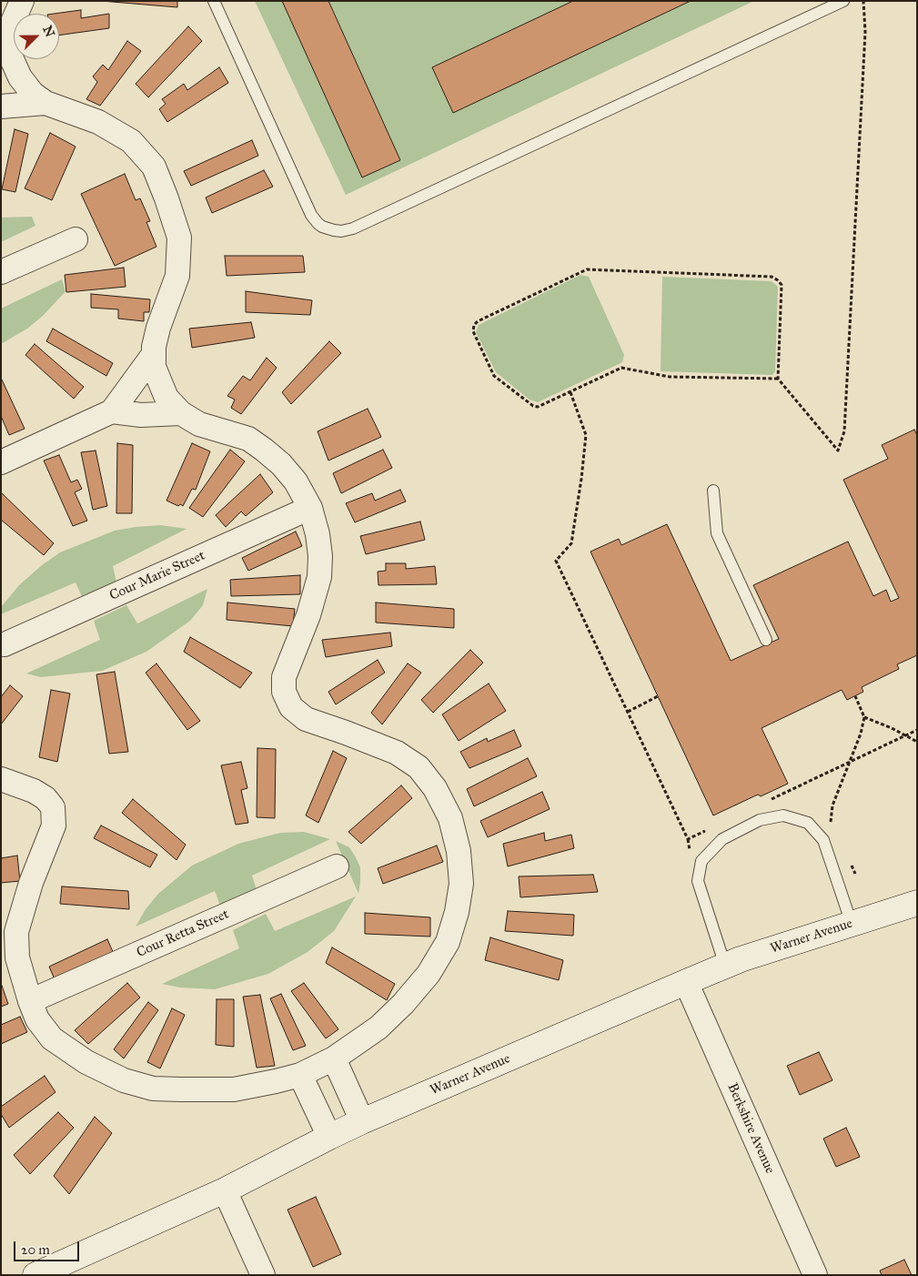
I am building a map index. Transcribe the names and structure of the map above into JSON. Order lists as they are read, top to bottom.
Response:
{
  "streets": {
    "street": [
      "Cour Marie Street",
      "Cour Retta Street",
      "Warner Avenue",
      "Berkshire Avenue"
    ]
  },
  "crossings": [
    ["Warner Avenue", "Berkshire Avenue"]
  ],
  "scale_bar": "20 m",
  "north": "top right"
}
